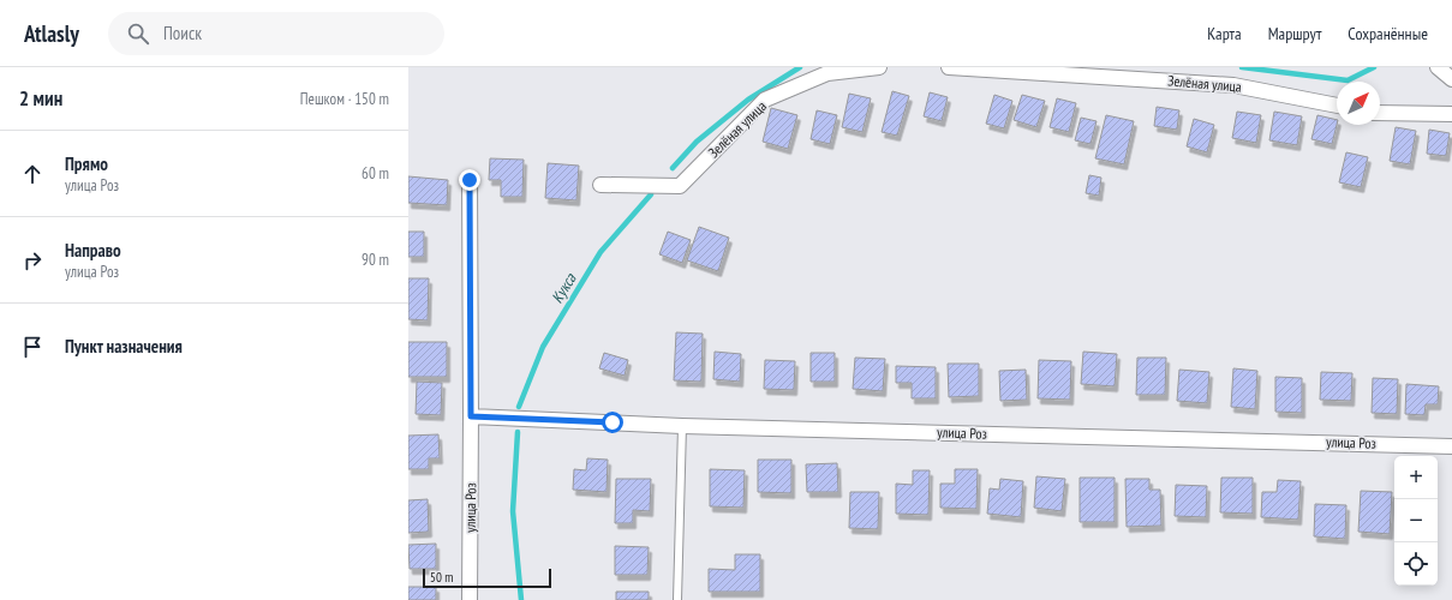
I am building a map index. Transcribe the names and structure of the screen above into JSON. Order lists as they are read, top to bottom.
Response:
{
  "streets": {
    "street": ["Зелёная улица", "улица Роз"]
  },
  "water": ["Кукса"],
  "scale_bar": "50 m",
  "north": "top right",
  "page": {
    "header": "Atlasly",
    "search": "Поиск",
    "nav": ["Карта", "Маршрут", "Сохранённые"],
    "heading": ["2 мин", "Пешком · 150 m"],
    "list": [
      ["Прямо", "улица Роз", "60 m"],
      ["Направо", "улица Роз", "90 m"],
      "Пункт назначения"
    ],
    "map_buttons": ["+", "−"],
    "scale": "50 m"
  }
}
